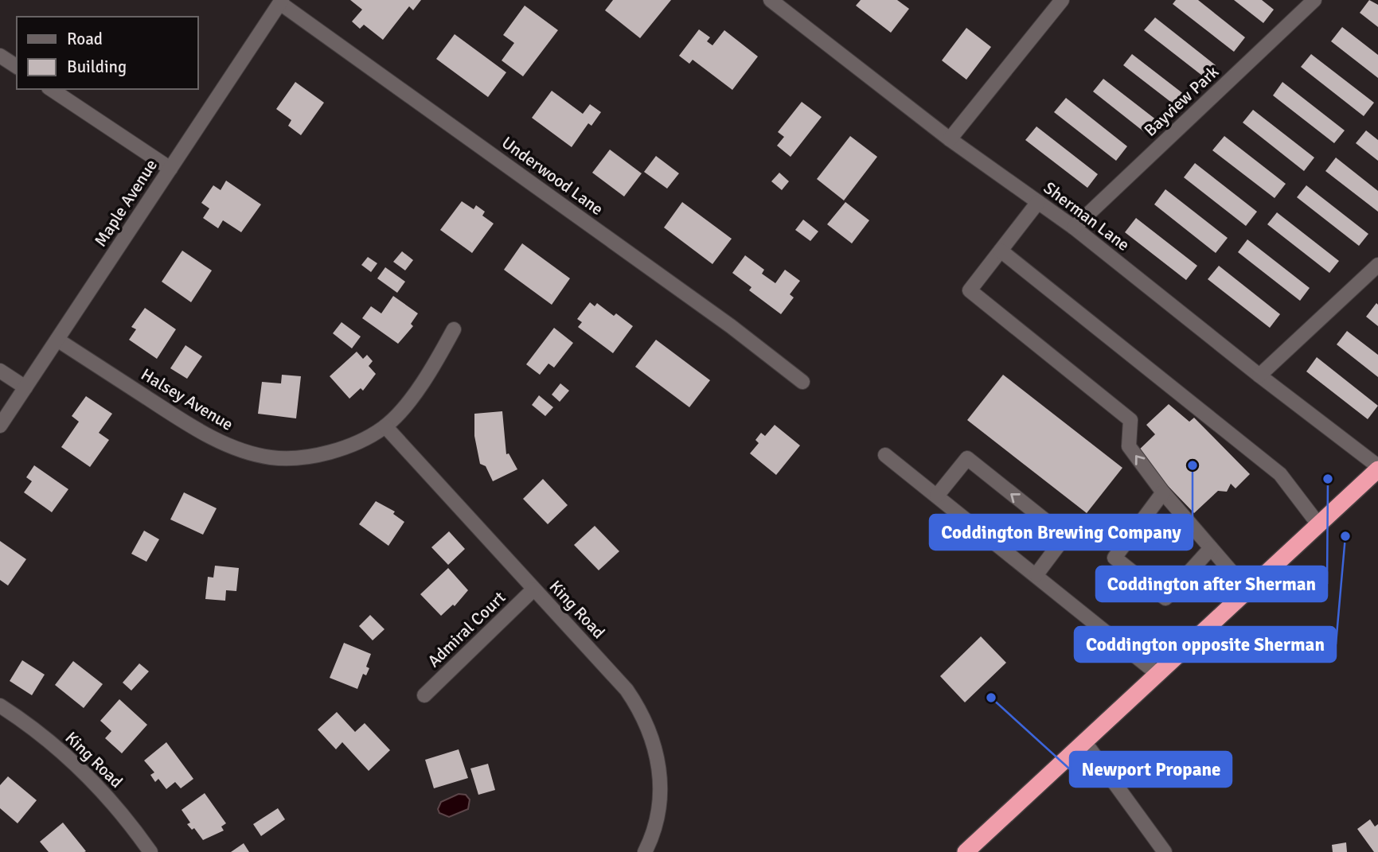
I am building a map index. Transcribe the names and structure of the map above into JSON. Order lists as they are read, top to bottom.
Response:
{
  "streets": {
    "street": [
      "Bayview Park",
      "Underwood Lane",
      "Maple Avenue",
      "Sherman Lane",
      "Halsey Avenue",
      "King Road",
      "Admiral Court"
    ]
  },
  "crossings": [
    ["Bayview Park", "Sherman Lane"],
    ["Underwood Lane", "Maple Avenue"],
    ["Maple Avenue", "Halsey Avenue"],
    ["Halsey Avenue", "King Road"],
    ["King Road", "Admiral Court"]
  ],
  "places": [
    "Coddington Brewing Company",
    "Coddington after Sherman",
    "Coddington opposite Sherman",
    "Newport Propane"
  ],
  "legend": ["Road", "Building"]
}
